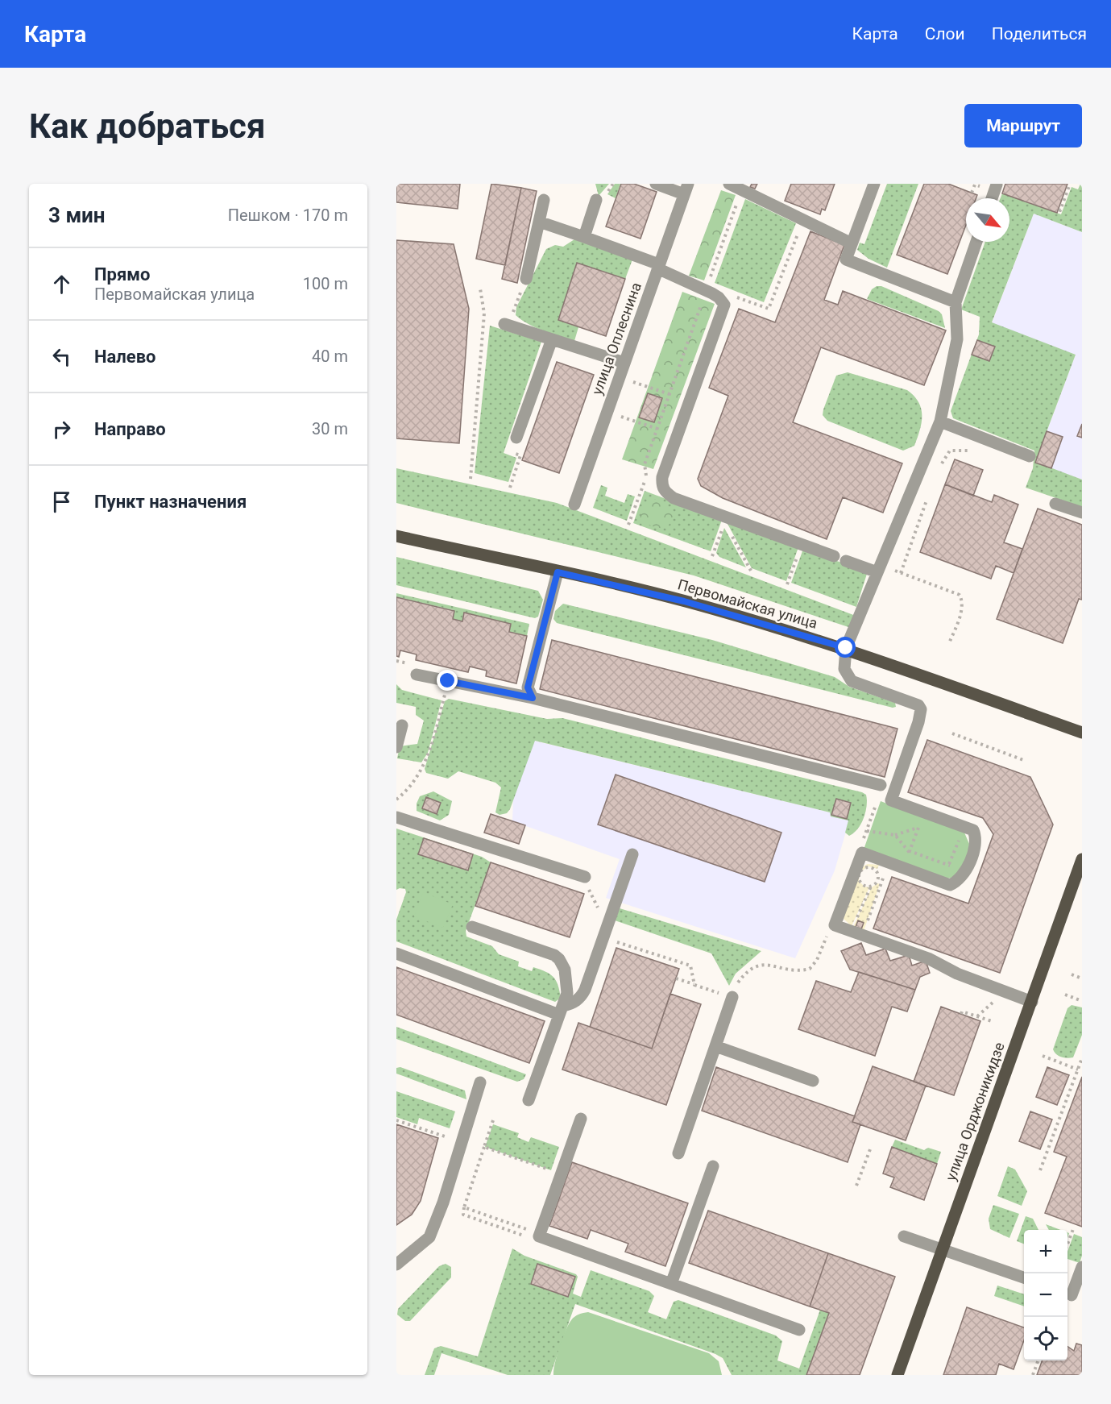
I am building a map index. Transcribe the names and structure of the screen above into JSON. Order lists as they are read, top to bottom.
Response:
{
  "streets": {
    "main road": ["Первомайская улица", "улица Орджоникидзе"],
    "street": ["улица Оплеснина"]
  },
  "north": "bottom right",
  "page": {
    "header": "Карта",
    "nav": ["Карта", "Слои", "Поделиться"],
    "buttons": "Маршрут",
    "title": "Как добраться",
    "heading": ["3 мин", "Пешком · 170 m"],
    "list": [
      ["Прямо", "Первомайская улица", "100 m"],
      ["Налево", "40 m"],
      ["Направо", "30 m"],
      "Пункт назначения"
    ],
    "map_buttons": ["+", "−"]
  }
}
